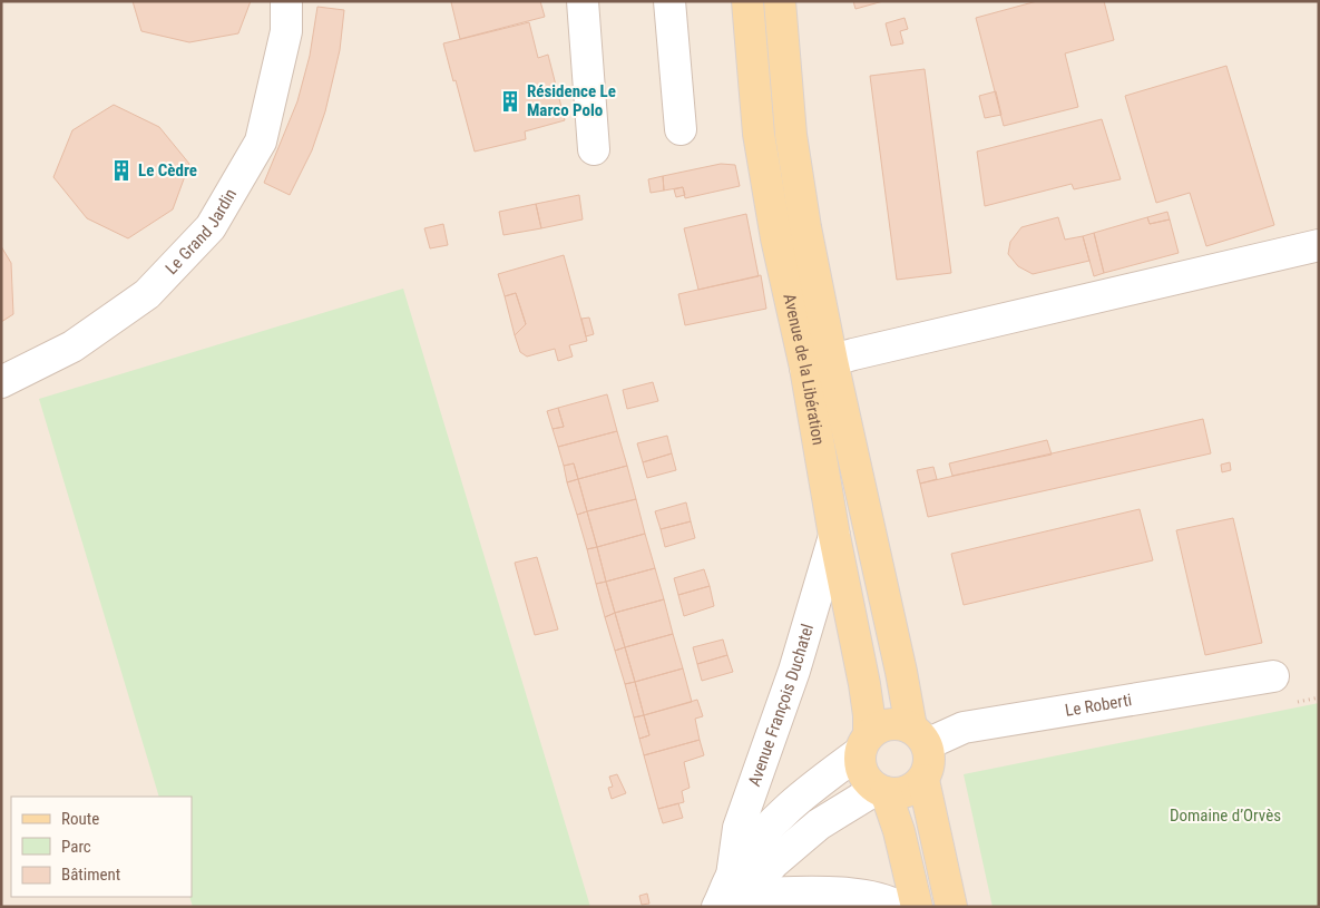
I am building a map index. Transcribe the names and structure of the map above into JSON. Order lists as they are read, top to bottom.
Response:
{
  "streets": {
    "main road": ["Avenue de la Libération"],
    "street": ["Le Grand Jardin", "Avenue François Duchatel", "Le Roberti"]
  },
  "crossings": [
    ["Avenue de la Libération", "Avenue François Duchatel"],
    ["Avenue de la Libération", "Le Roberti"],
    ["Avenue François Duchatel", "Le Roberti"]
  ],
  "parks": ["Domaine d’Orvès"],
  "places": {
    "building": ["Résidence Le Marco Polo", "Le Cèdre"]
  },
  "legend": ["Route", "Parc", "Bâtiment"]
}
